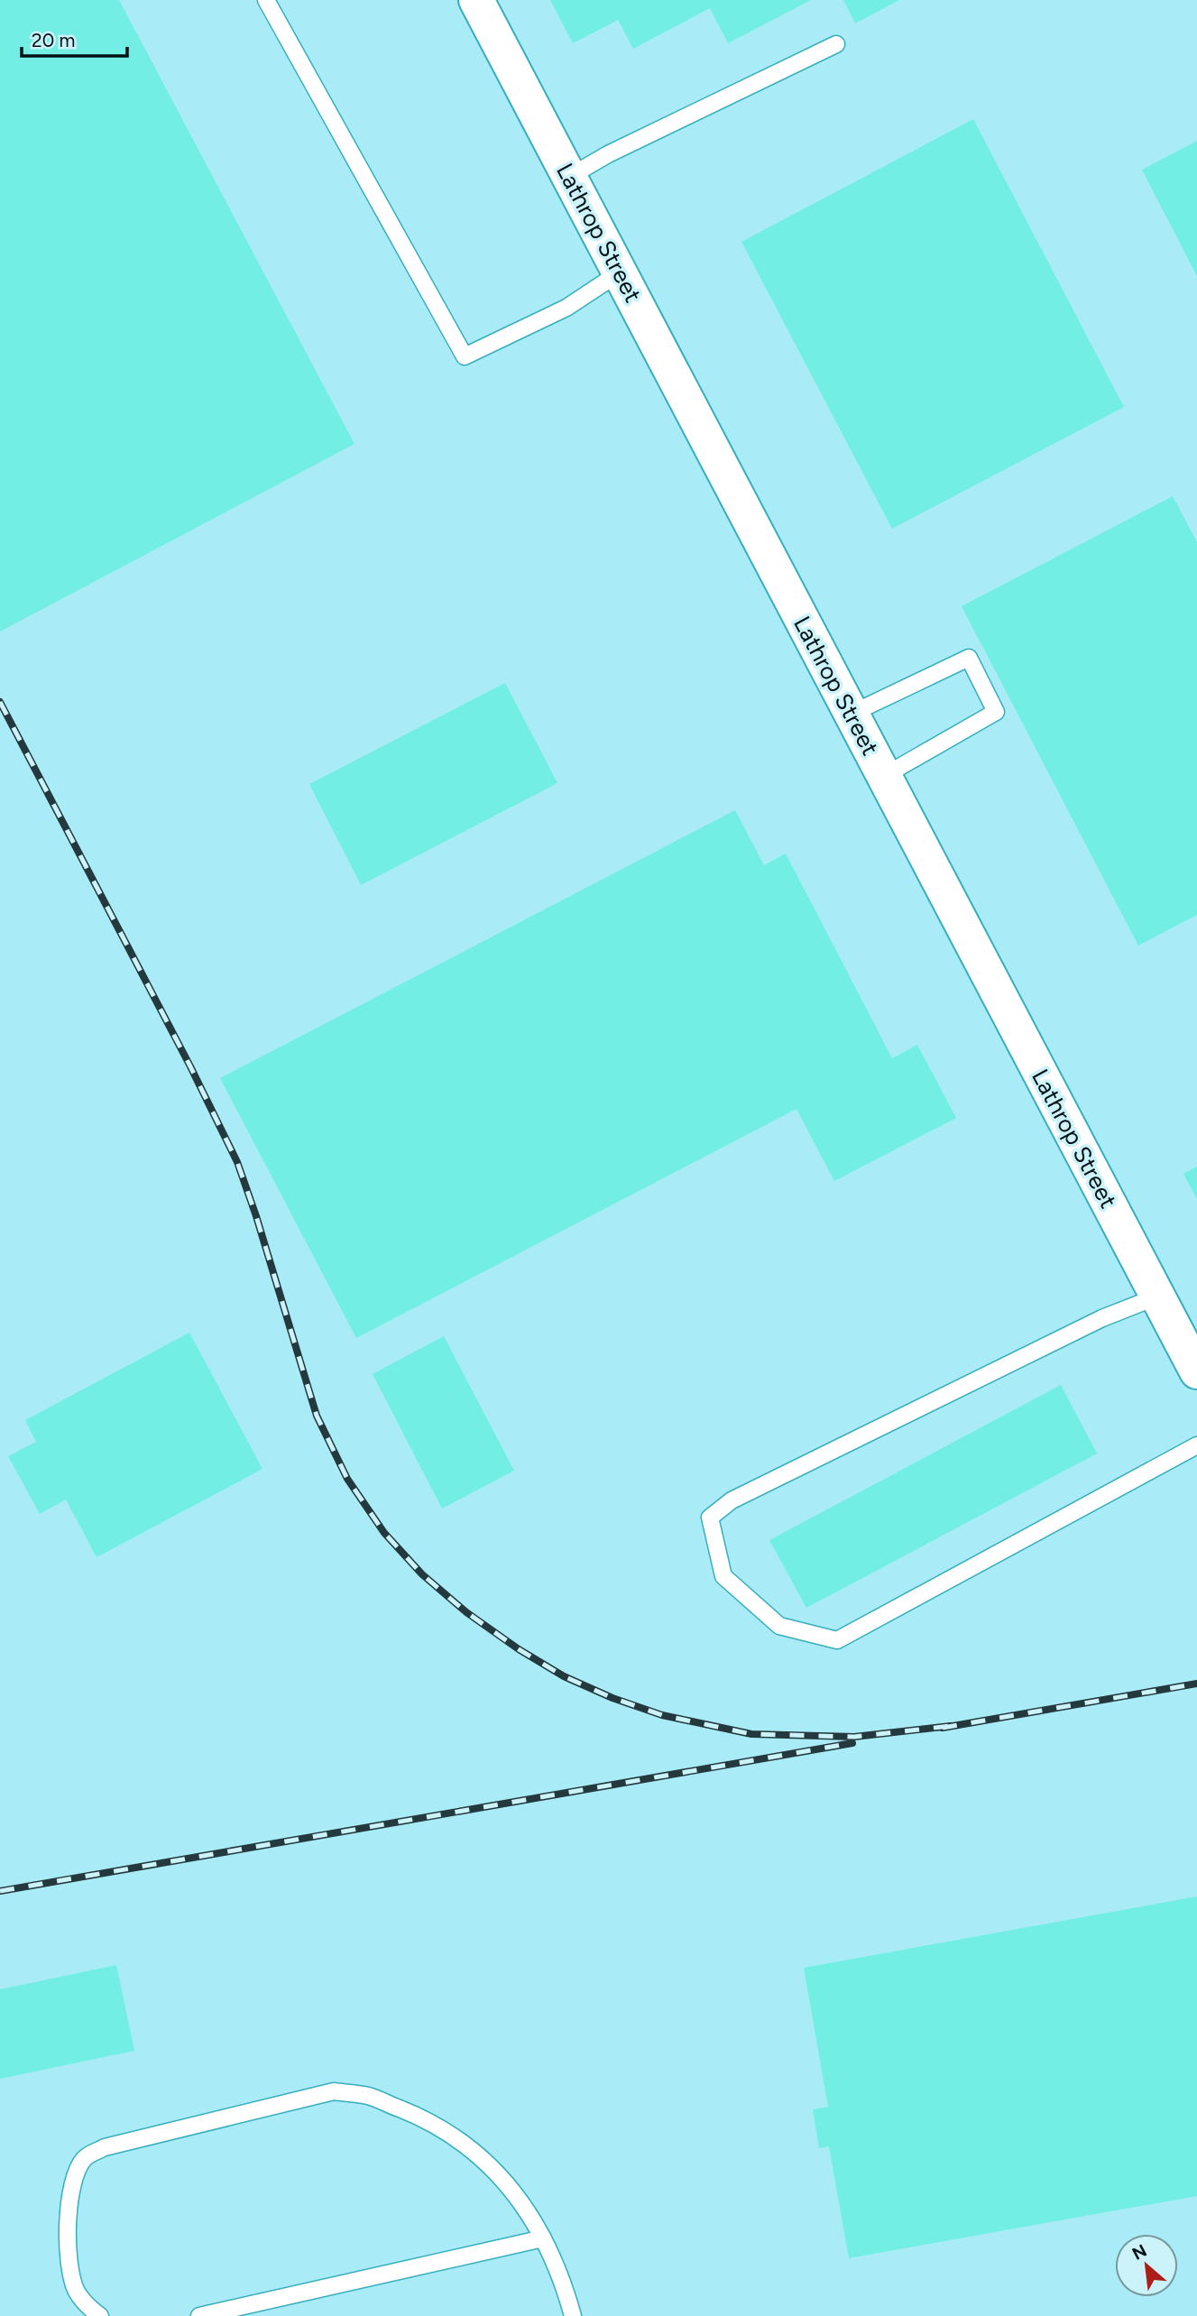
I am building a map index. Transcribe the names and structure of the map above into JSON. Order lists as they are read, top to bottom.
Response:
{
  "streets": {
    "street": ["Lathrop Street"]
  },
  "scale_bar": "20 m",
  "north": "top left"
}
